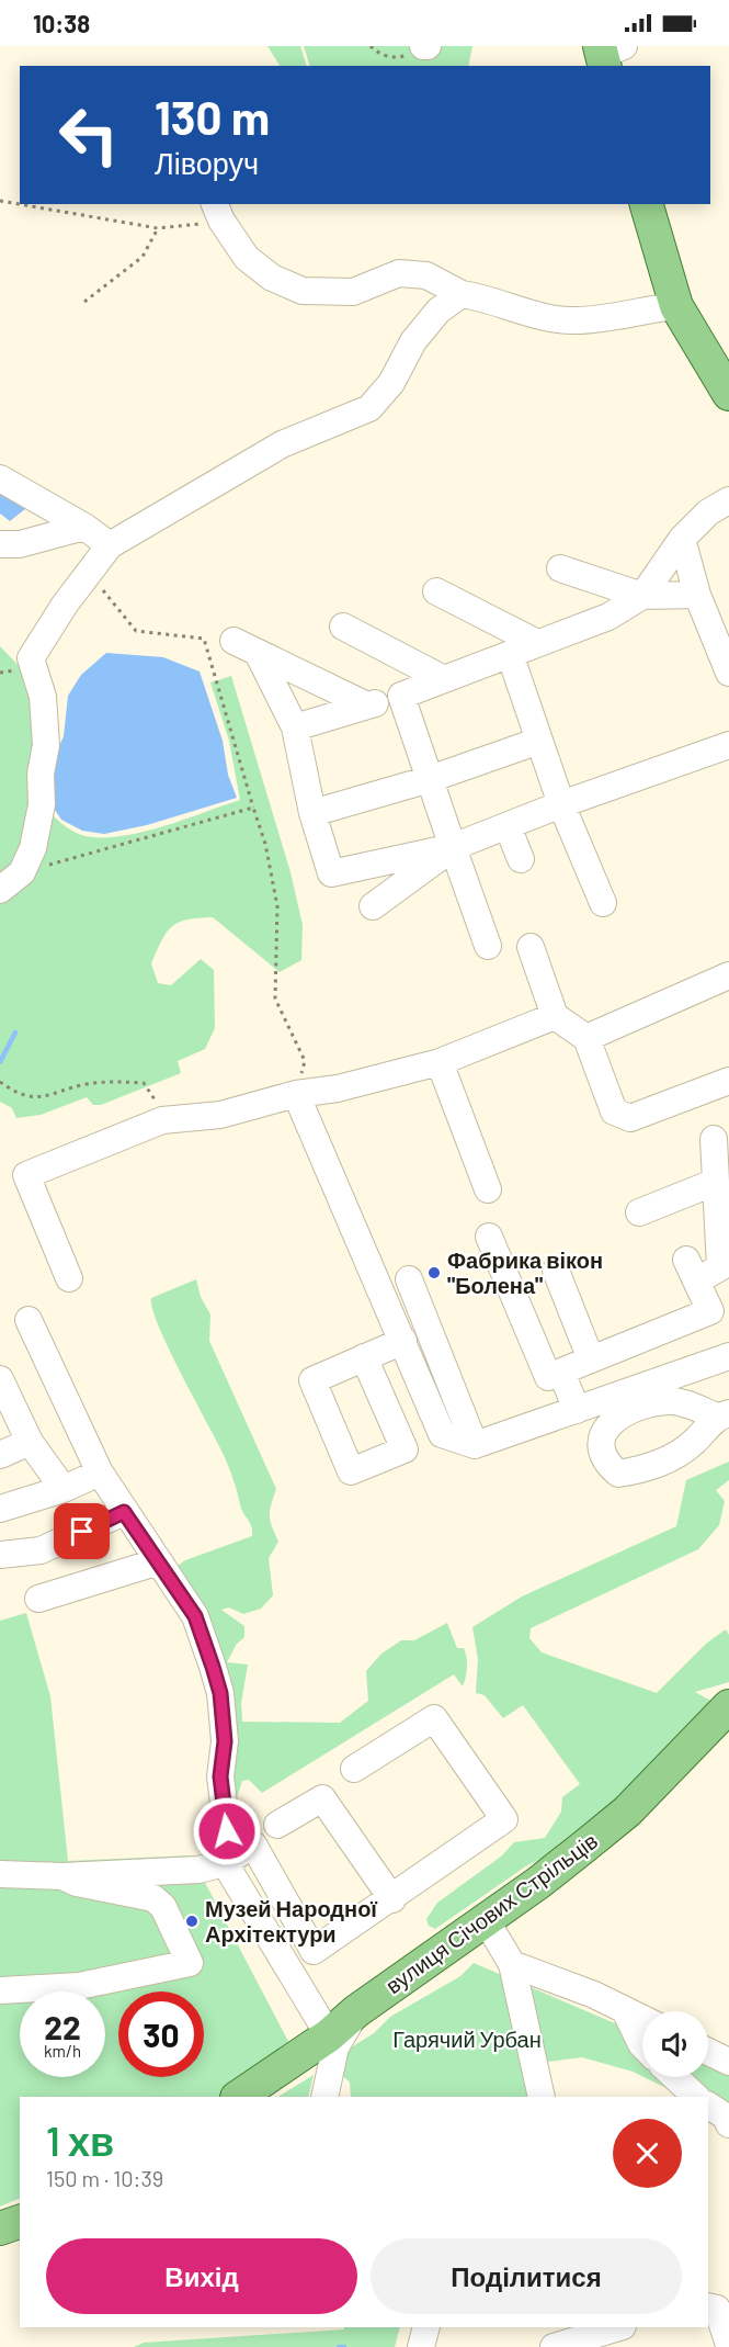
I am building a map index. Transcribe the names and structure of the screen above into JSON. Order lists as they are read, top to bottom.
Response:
{
  "streets": {
    "main road": ["вулиця Січових Стрільців"]
  },
  "parks": ["Гарячий Урбан"],
  "places": ["Фабрика вікон \"Болена\"", "Музей Народної Архітектури"],
  "page": {
    "status": "10:38",
    "turn": ["130 m", "Ліворуч"],
    "speed": "22 km/h",
    "limit": "30",
    "heading": ["1 хв", "150 m · 10:39"],
    "buttons": ["Вихід", "Поділитися"]
  }
}
